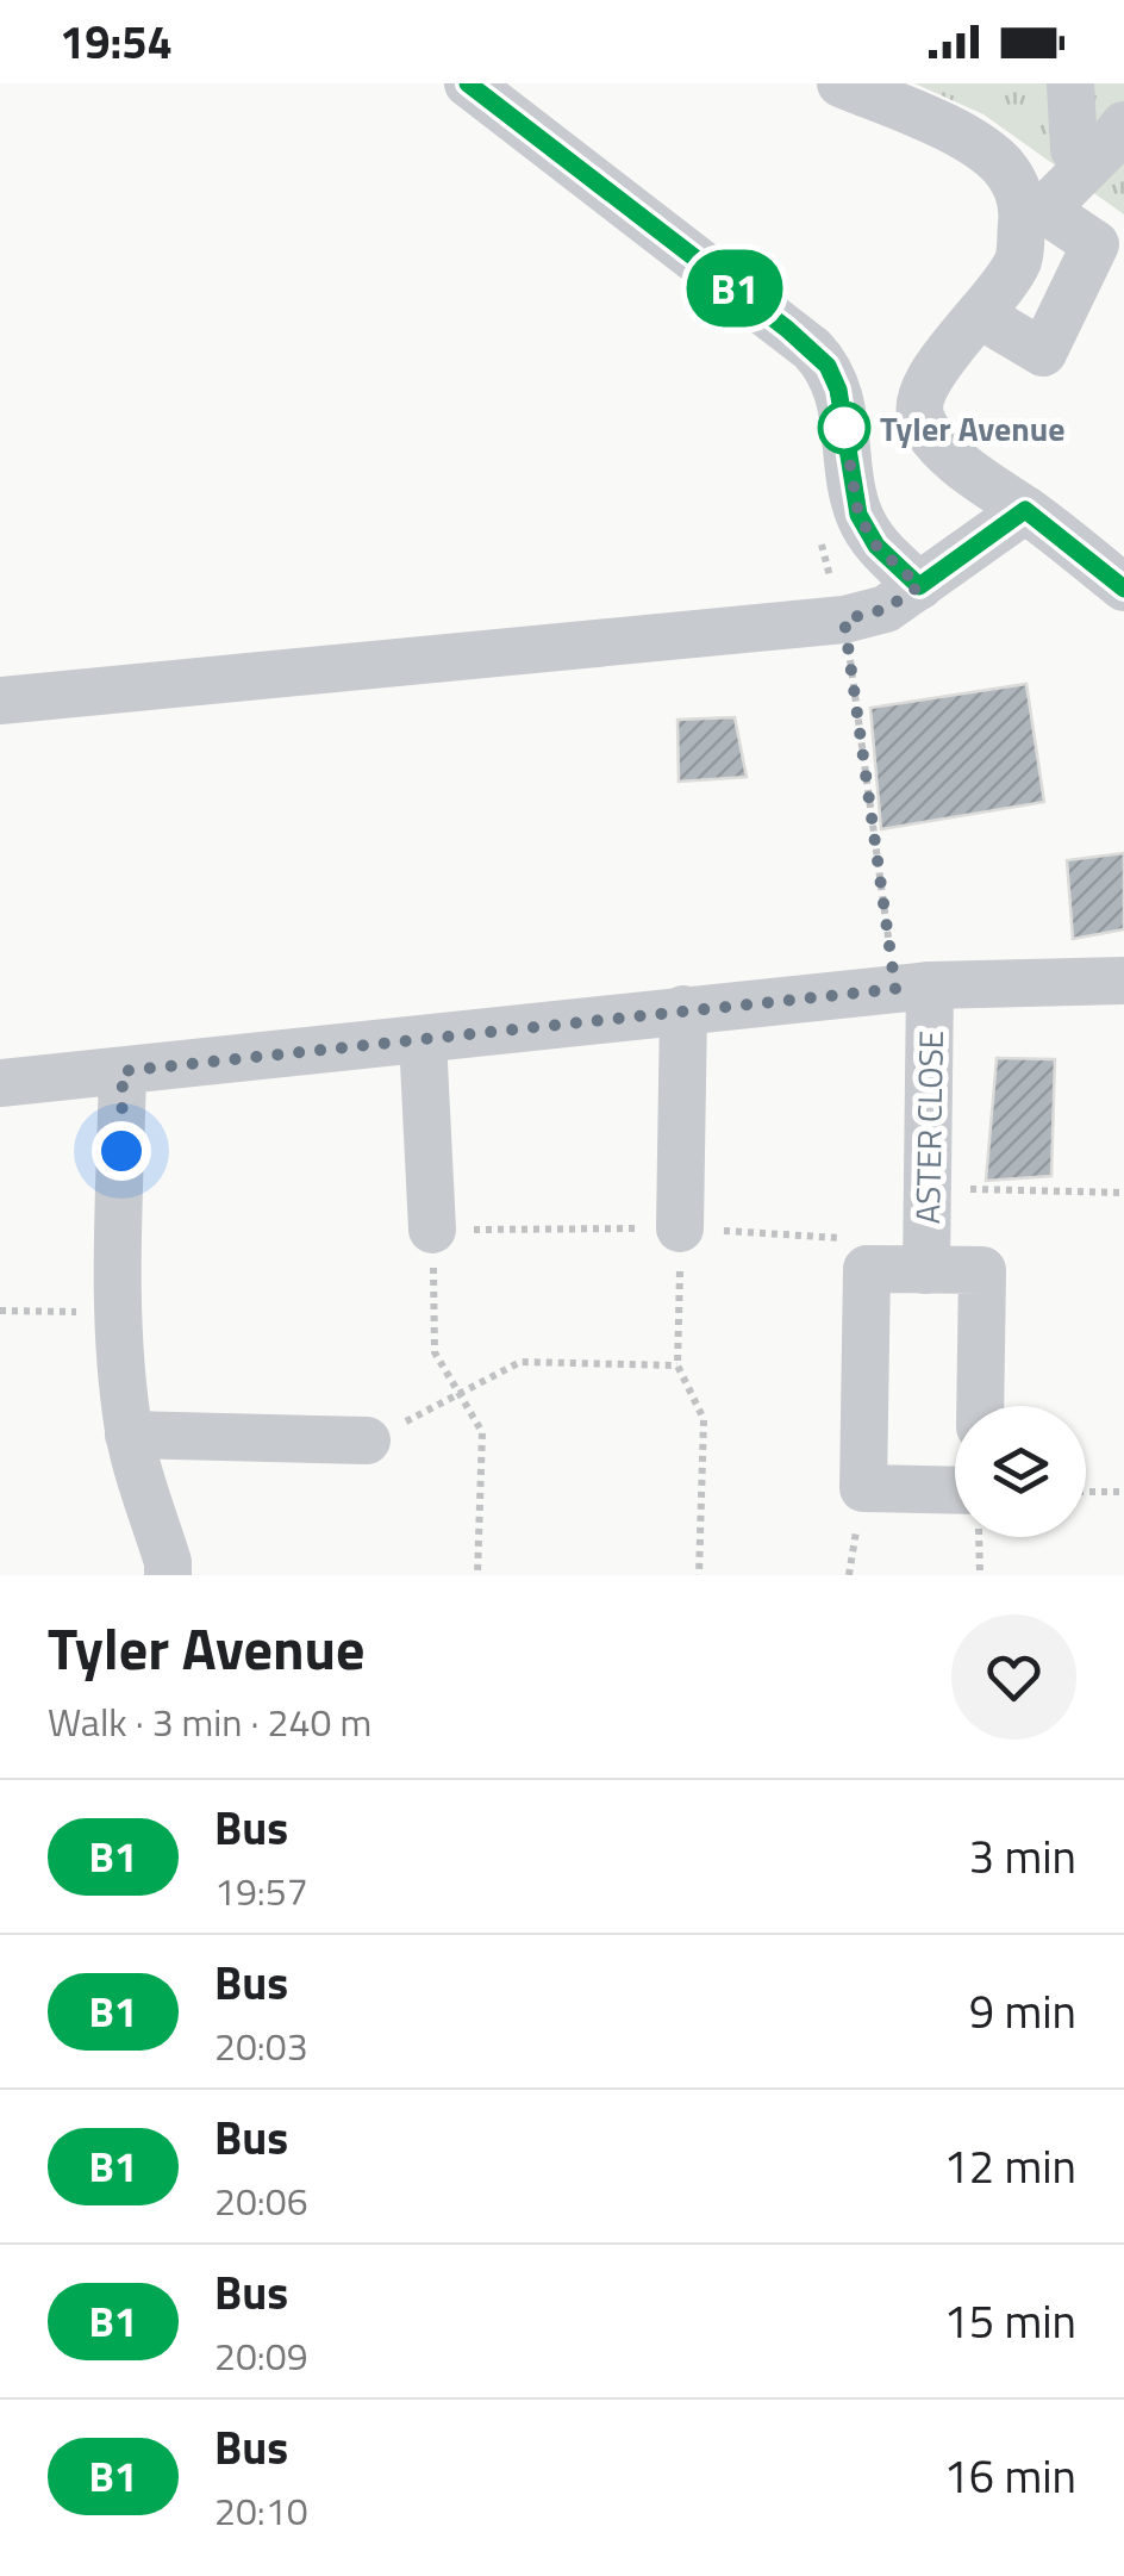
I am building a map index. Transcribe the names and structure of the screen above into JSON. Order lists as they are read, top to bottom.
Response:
{
  "streets": {
    "street": ["ASTER CLOSE"]
  },
  "places": ["Tyler Avenue"],
  "lines": ["bus line B1"],
  "page": {
    "status": "19:54",
    "on_map": "B1",
    "heading": ["Tyler Avenue", "Walk · 3 min · 240 m"],
    "list": [
      {
        "mark": "B1",
        "name": "Bus",
        "note": "19:57",
        "value": "3 min"
      },
      {
        "mark": "B1",
        "name": "Bus",
        "note": "20:03",
        "value": "9 min"
      },
      {
        "mark": "B1",
        "name": "Bus",
        "note": "20:06",
        "value": "12 min"
      },
      {
        "mark": "B1",
        "name": "Bus",
        "note": "20:09",
        "value": "15 min"
      },
      {
        "mark": "B1",
        "name": "Bus",
        "note": "20:10",
        "value": "16 min"
      }
    ]
  }
}
